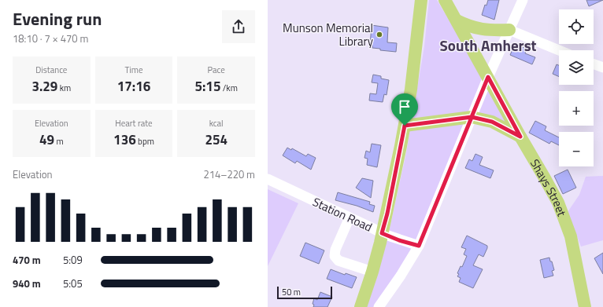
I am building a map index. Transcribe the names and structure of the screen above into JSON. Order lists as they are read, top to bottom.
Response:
{
  "streets": {
    "main road": ["Shays Street"],
    "street": ["Station Road"]
  },
  "districts": ["South Amherst"],
  "places": ["Munson Memorial Library"],
  "scale_bar": "50 m",
  "page": {
    "heading": ["Evening run", "18:10 · 7 × 470 m"],
    "map_buttons": ["+", "−"],
    "stats": [
      ["Distance", "3.29 km"],
      ["Time", "17:16"],
      ["Pace", "5:15 /km"],
      ["Elevation", "49 m"],
      ["Heart rate", "136 bpm"],
      ["kcal", "254"]
    ],
    "chart": ["Elevation", "214–220 m"],
    "list": [
      {
        "name": "470 m",
        "note": "5:09"
      },
      {
        "name": "940 m",
        "note": "5:05"
      }
    ],
    "scale": "50 m"
  }
}
